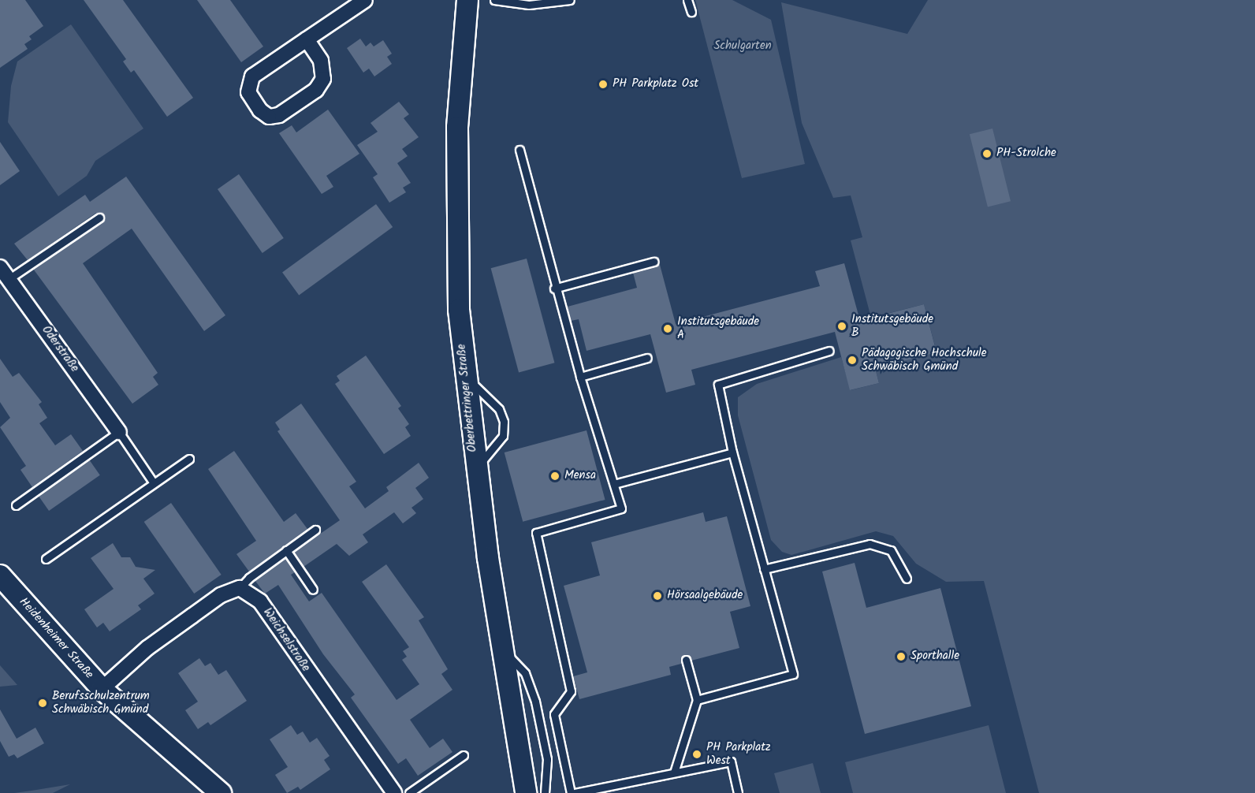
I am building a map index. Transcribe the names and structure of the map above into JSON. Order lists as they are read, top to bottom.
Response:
{
  "streets": {
    "street": [
      "Oderstraße",
      "Oberbettringer Straße",
      "Heidenheimer Straße",
      "Weichselstraße"
    ]
  },
  "parks": ["Schulgarten"],
  "places": [
    "PH Parkplatz Ost",
    "PH-Strolche",
    "Institutsgebäude B",
    "Institutsgebäude A",
    "Pädagogische Hochschule Schwäbisch Gmünd",
    "Mensa",
    "Hörsaalgebäude",
    "Sporthalle",
    "Berufsschulzentrum Schwäbisch Gmünd",
    "PH Parkplatz West"
  ]
}
